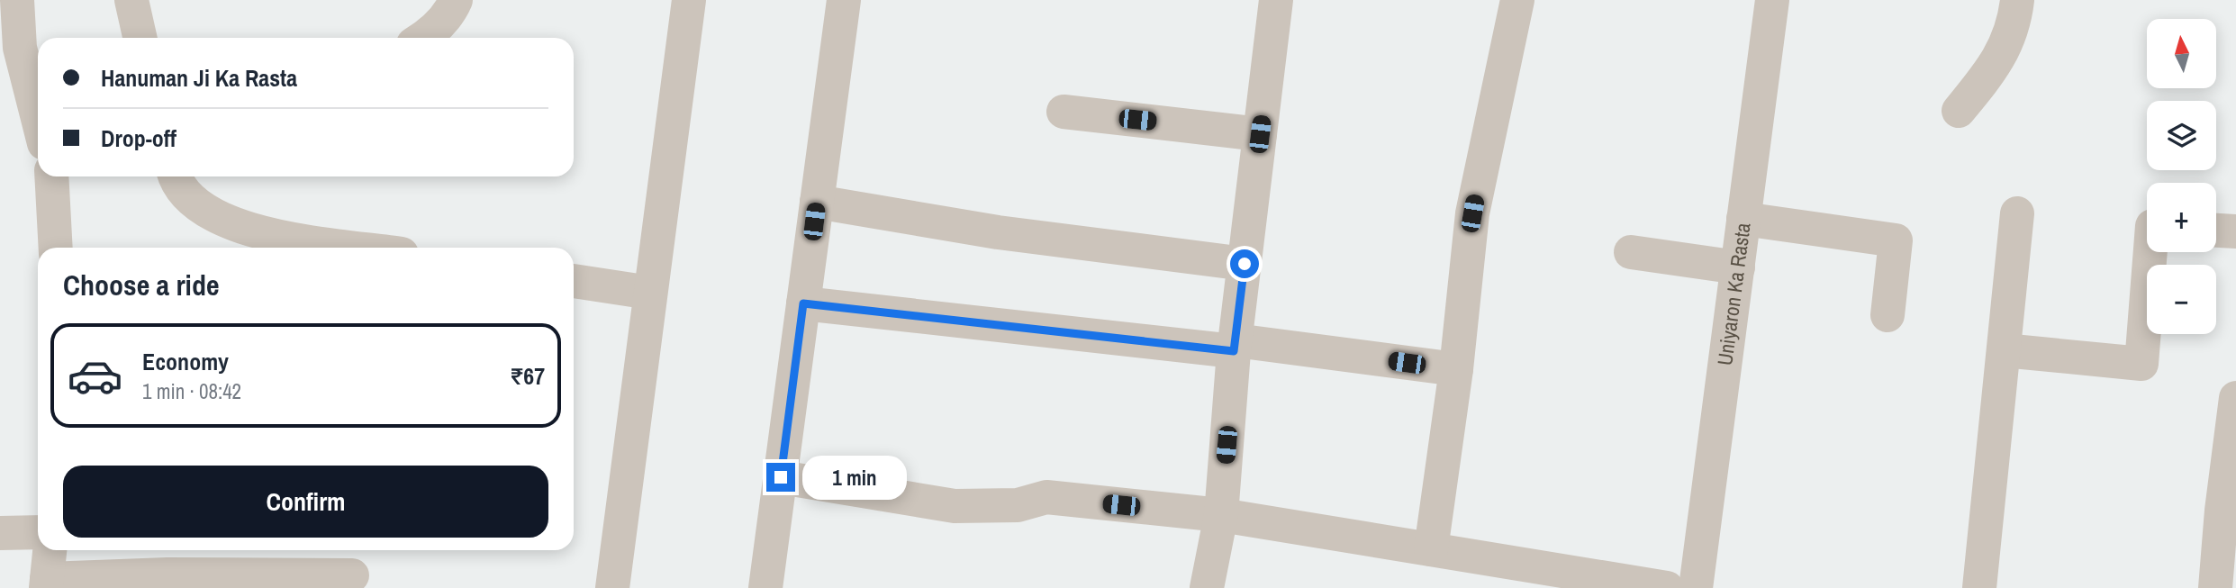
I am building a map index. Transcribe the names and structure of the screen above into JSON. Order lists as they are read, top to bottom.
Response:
{
  "streets": {
    "street": ["Uniyaron Ka Rasta"]
  },
  "north": "top",
  "page": {
    "map_buttons": ["+", "−"],
    "banner": ["Hanuman Ji Ka Rasta", "Drop-off"],
    "heading": "Choose a ride",
    "list": [
      {
        "name": "Economy",
        "note": "1 min · 08:42",
        "value": "₹67"
      }
    ],
    "buttons": "Confirm",
    "bubble": "1 min"
  }
}
